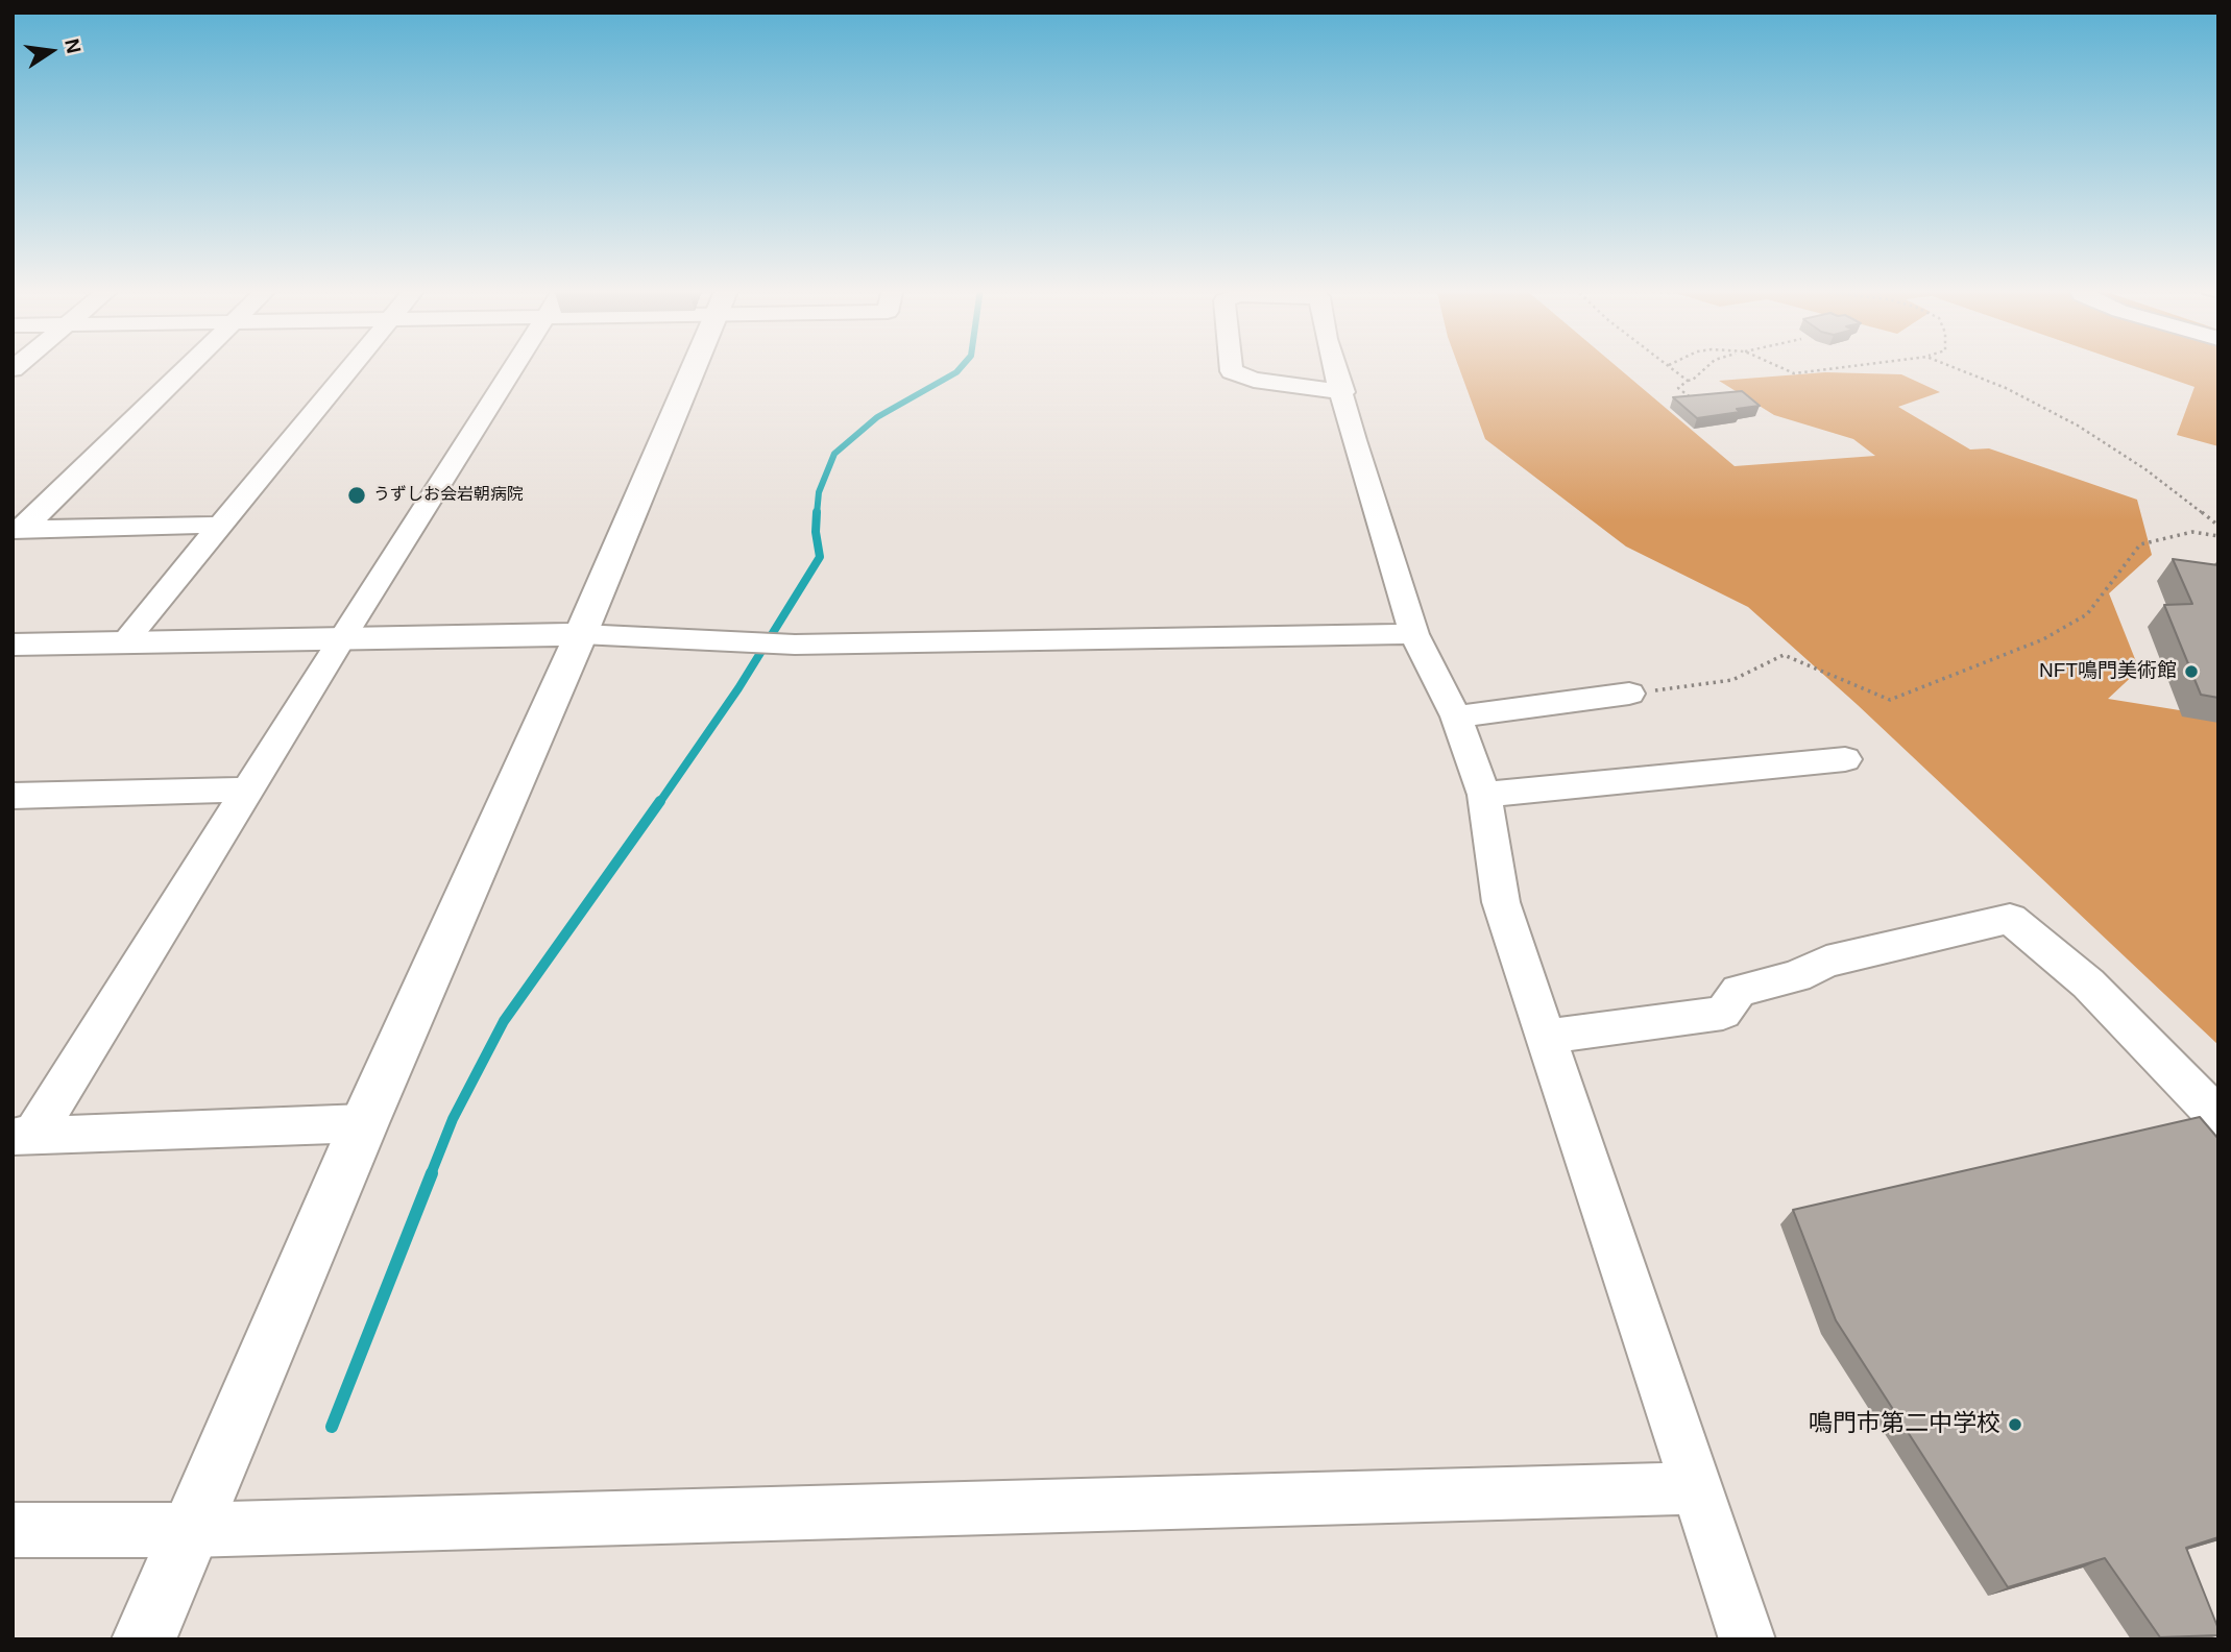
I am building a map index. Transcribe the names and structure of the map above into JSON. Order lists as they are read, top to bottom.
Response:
{
  "places": ["うずしお会岩朝病院", "NFT鳴門美術館", "鳴門市第二中学校"],
  "north": "right"
}
